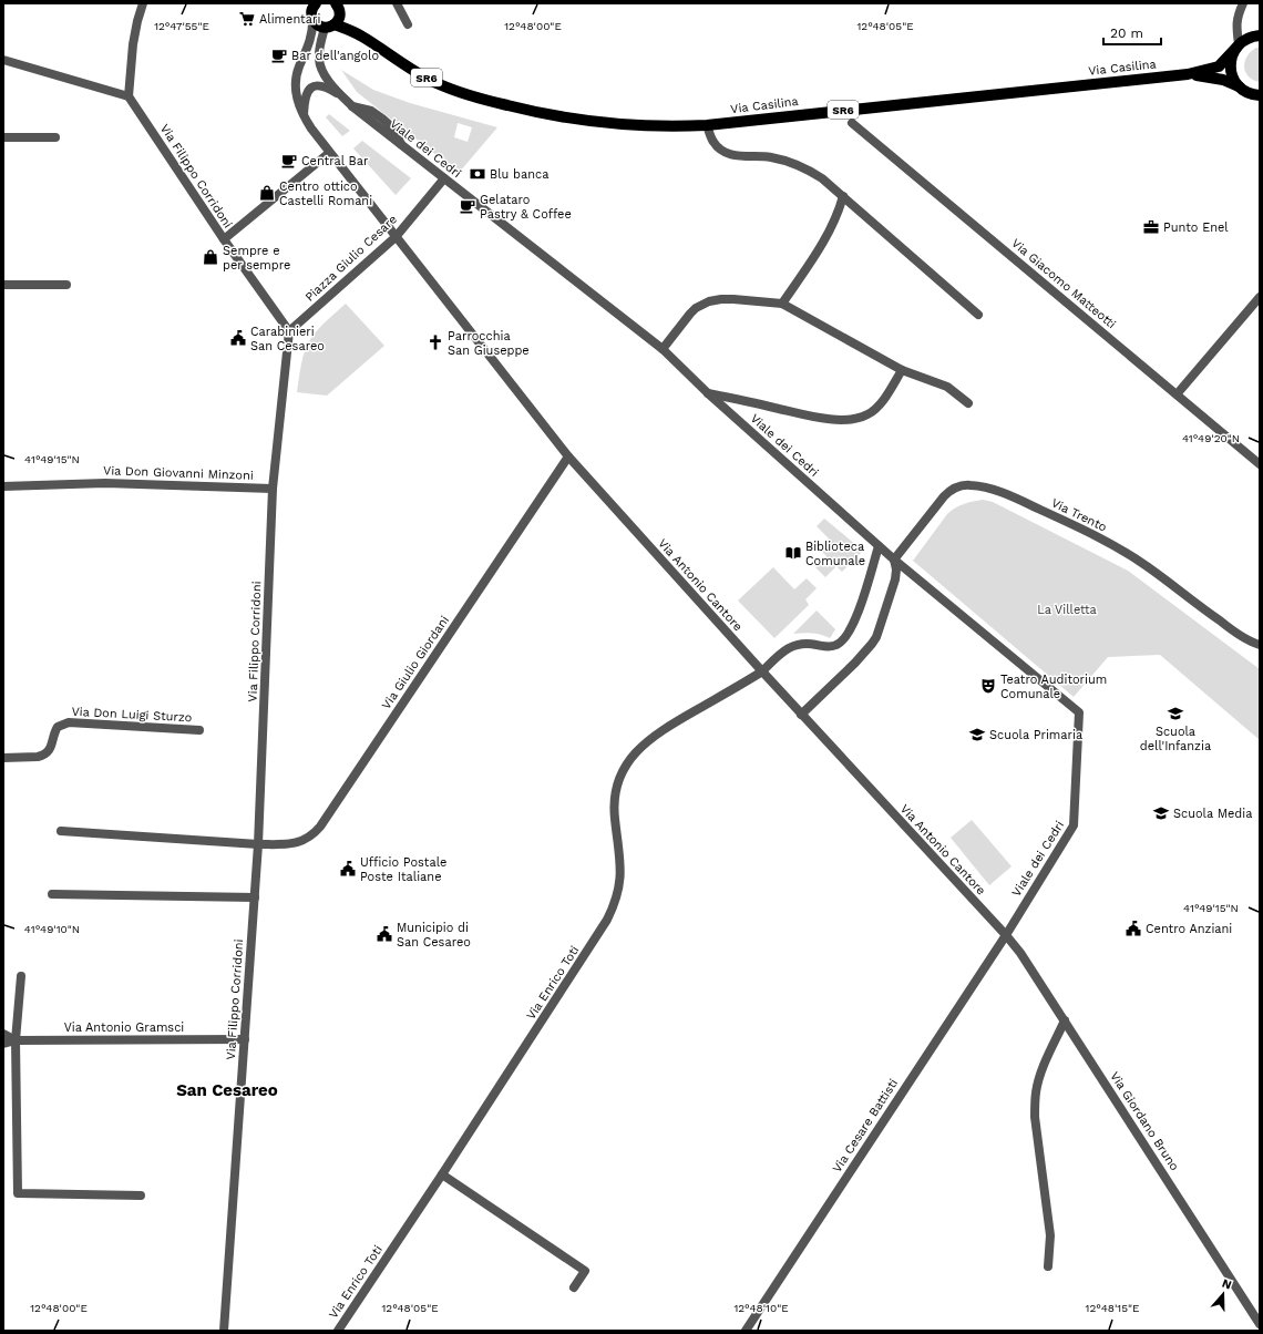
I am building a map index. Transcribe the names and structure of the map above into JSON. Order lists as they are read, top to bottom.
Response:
{
  "streets": {
    "main road": ["Via Casilina", "SR6"],
    "street": [
      "Viale dei Cedri",
      "Via Filippo Corridoni",
      "Piazza Giulio Cesare",
      "Via Giacomo Matteotti",
      "Via Don Giovanni Minzoni",
      "Via Trento",
      "Via Antonio Cantore",
      "Via Giulio Giordani",
      "Via Don Luigi Sturzo",
      "Via Enrico Toti",
      "Via Antonio Gramsci",
      "Via Giordano Bruno",
      "Via Cesare Battisti"
    ]
  },
  "crossings": [
    ["Via Casilina", "SR6"],
    ["Via Casilina", "Viale dei Cedri"],
    ["Viale dei Cedri", "Piazza Giulio Cesare"],
    ["Viale dei Cedri", "Via Trento"],
    ["Viale dei Cedri", "Via Antonio Cantore"],
    ["Viale dei Cedri", "Via Enrico Toti"],
    ["Viale dei Cedri", "Via Giordano Bruno"],
    ["Viale dei Cedri", "Via Cesare Battisti"],
    ["Via Filippo Corridoni", "Piazza Giulio Cesare"],
    ["Via Filippo Corridoni", "Via Don Giovanni Minzoni"],
    ["Via Filippo Corridoni", "Via Giulio Giordani"],
    ["Via Filippo Corridoni", "Via Antonio Gramsci"],
    ["Piazza Giulio Cesare", "Via Antonio Cantore"],
    ["Via Antonio Cantore", "Via Giulio Giordani"],
    ["Via Antonio Cantore", "Via Enrico Toti"],
    ["Via Antonio Cantore", "Via Giordano Bruno"],
    ["Via Antonio Cantore", "Via Cesare Battisti"],
    ["Via Giordano Bruno", "Via Cesare Battisti"]
  ],
  "districts": ["San Cesareo"],
  "parks": ["La Villetta"],
  "places": {
    "supermarket": ["Alimentari"],
    "cafe": ["Bar dell'angolo", "Central Bar", "Gelataro Pastry & Coffee"],
    "bank": ["Blu banca"],
    "shop": ["Centro ottico Castelli Romani", "Sempre e per sempre"],
    "office": ["Punto Enel"],
    "public building": [
      "Carabinieri San Cesareo",
      "Ufficio Postale Poste Italiane",
      "Centro Anziani",
      "Municipio di San Cesareo"
    ],
    "church": ["Parrocchia San Giuseppe"],
    "library": ["Biblioteca Comunale"],
    "theatre": ["Teatro Auditorium Comunale"],
    "school or university": ["Scuola dell'Infanzia", "Scuola Primaria", "Scuola Media"]
  },
  "scale_bar": "20 m",
  "north": "top",
  "coordinates": [
    "12°47'55\"E",
    "12°48'00\"E",
    "12°48'05\"E",
    "41°49'20\"N",
    "41°49'15\"N",
    "41°49'10\"N",
    "12°48'10\"E",
    "12°48'15\"E"
  ]
}
